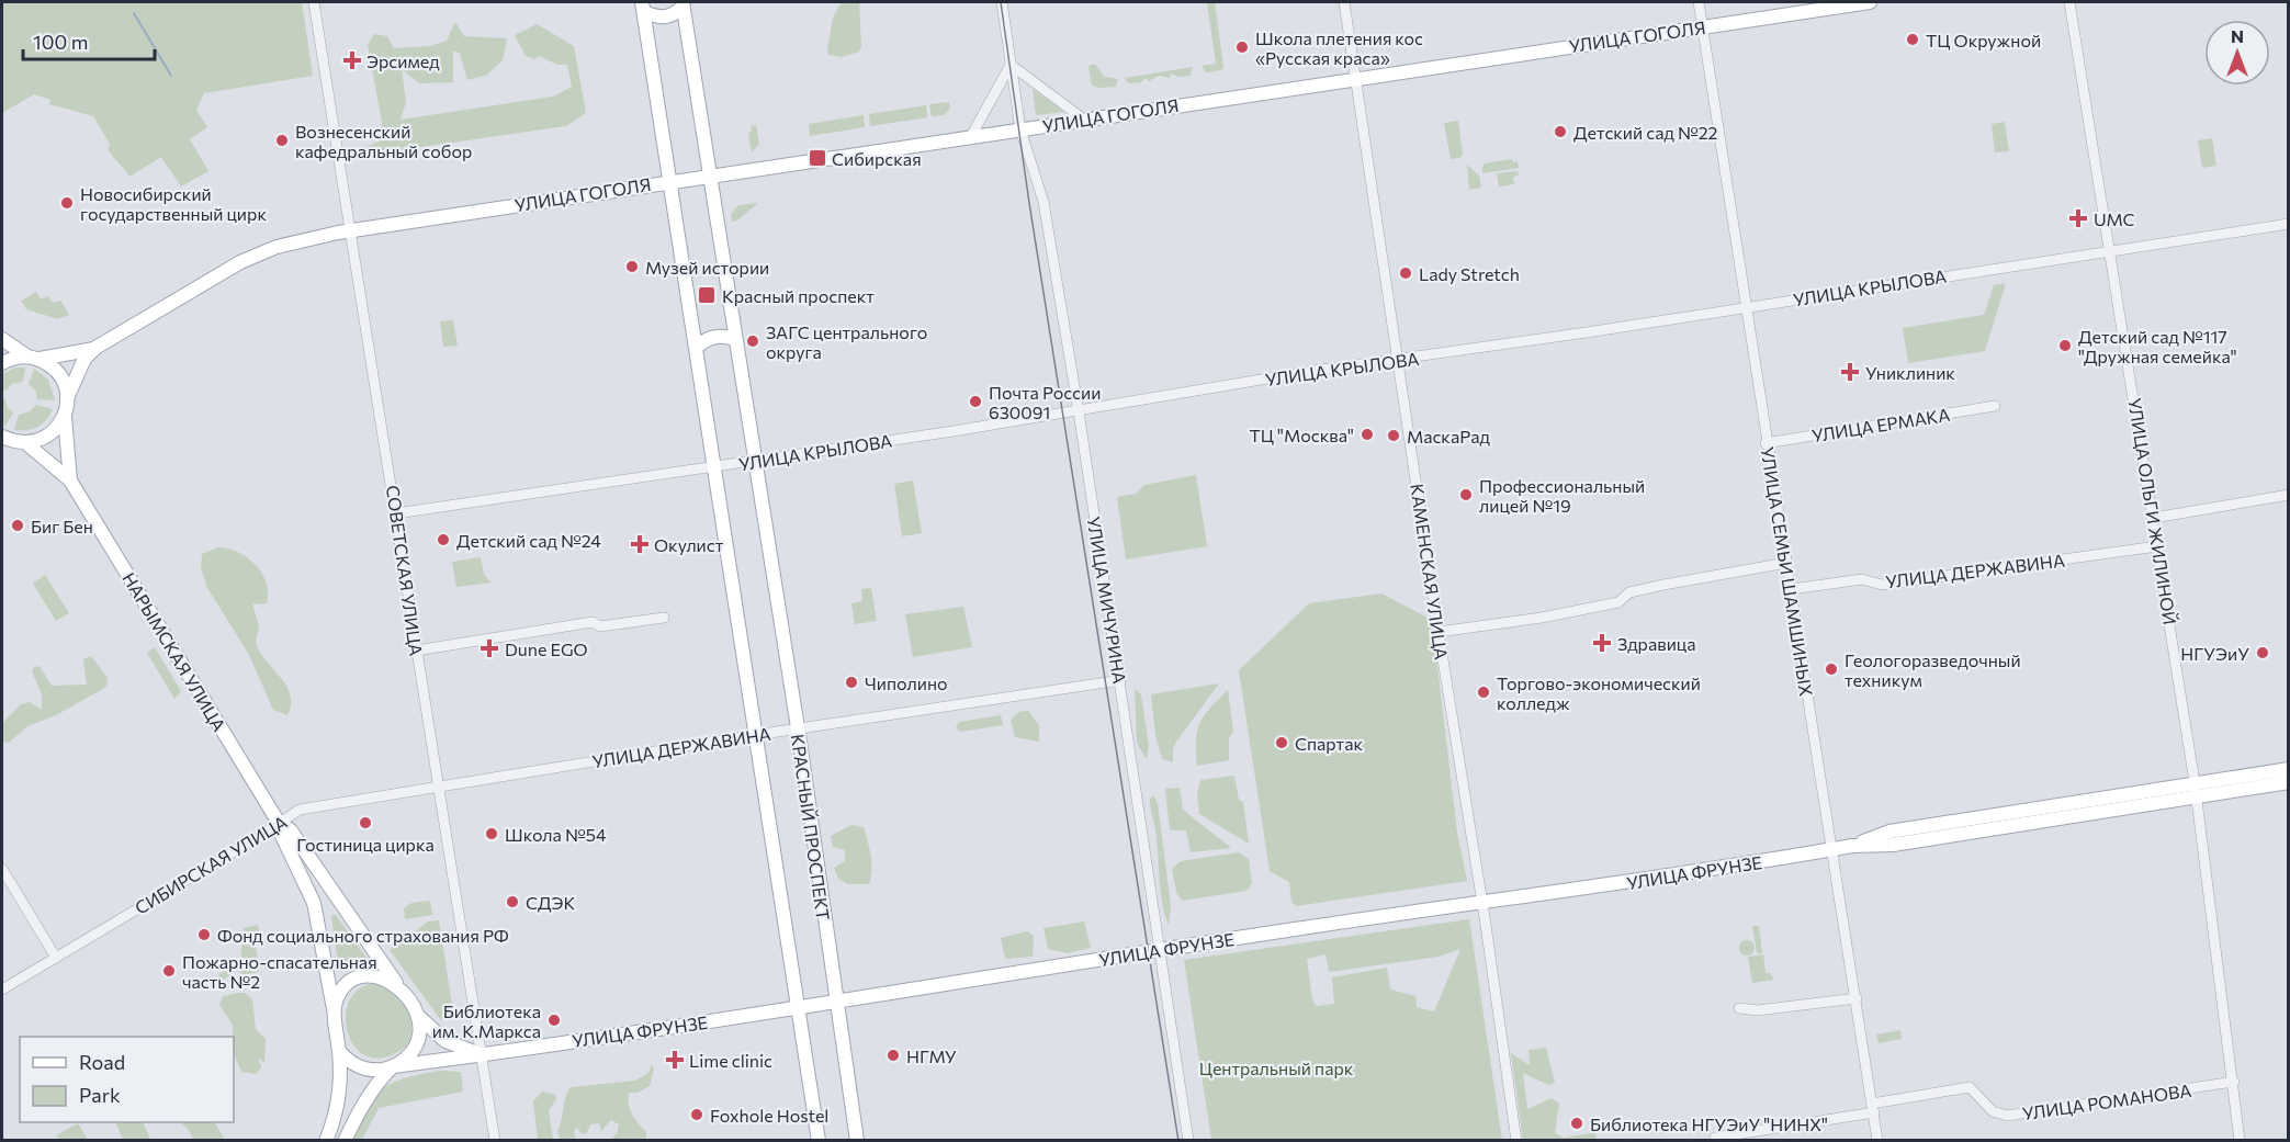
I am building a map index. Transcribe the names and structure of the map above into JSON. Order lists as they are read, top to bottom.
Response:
{
  "streets": {
    "main road": [
      "УЛИЦА ГОГОЛЯ",
      "НАРЫМСКАЯ УЛИЦА",
      "КРАСНЫЙ ПРОСПЕКТ",
      "УЛИЦА ФРУНЗЕ"
    ],
    "street": [
      "УЛИЦА КРЫЛОВА",
      "УЛИЦА ЕРМАКА",
      "УЛИЦА ОЛЬГИ ЖИЛИНОЙ",
      "СОВЕТСКАЯ УЛИЦА",
      "УЛИЦА ДЕРЖАВИНА",
      "КАМЕНСКАЯ УЛИЦА",
      "УЛИЦА СЕМЬИ ШАМШИНЫХ",
      "УЛИЦА МИЧУРИНА",
      "СИБИРСКАЯ УЛИЦА",
      "УЛИЦА РОМАНОВА"
    ]
  },
  "crossings": [
    ["УЛИЦА ГОГОЛЯ", "СОВЕТСКАЯ УЛИЦА"],
    ["УЛИЦА ГОГОЛЯ", "КАМЕНСКАЯ УЛИЦА"],
    ["УЛИЦА ГОГОЛЯ", "УЛИЦА СЕМЬИ ШАМШИНЫХ"],
    ["УЛИЦА ГОГОЛЯ", "УЛИЦА МИЧУРИНА"],
    ["УЛИЦА ГОГОЛЯ", "НАРЫМСКАЯ УЛИЦА"],
    ["УЛИЦА ГОГОЛЯ", "КРАСНЫЙ ПРОСПЕКТ"],
    ["УЛИЦА КРЫЛОВА", "УЛИЦА ОЛЬГИ ЖИЛИНОЙ"],
    ["УЛИЦА КРЫЛОВА", "СОВЕТСКАЯ УЛИЦА"],
    ["УЛИЦА КРЫЛОВА", "КАМЕНСКАЯ УЛИЦА"],
    ["УЛИЦА КРЫЛОВА", "УЛИЦА СЕМЬИ ШАМШИНЫХ"],
    ["УЛИЦА КРЫЛОВА", "УЛИЦА МИЧУРИНА"],
    ["УЛИЦА КРЫЛОВА", "КРАСНЫЙ ПРОСПЕКТ"],
    ["УЛИЦА ЕРМАКА", "УЛИЦА СЕМЬИ ШАМШИНЫХ"],
    ["УЛИЦА ОЛЬГИ ЖИЛИНОЙ", "УЛИЦА ДЕРЖАВИНА"],
    ["УЛИЦА ОЛЬГИ ЖИЛИНОЙ", "УЛИЦА ФРУНЗЕ"],
    ["УЛИЦА ОЛЬГИ ЖИЛИНОЙ", "УЛИЦА РОМАНОВА"],
    ["СОВЕТСКАЯ УЛИЦА", "УЛИЦА ДЕРЖАВИНА"],
    ["СОВЕТСКАЯ УЛИЦА", "СИБИРСКАЯ УЛИЦА"],
    ["СОВЕТСКАЯ УЛИЦА", "УЛИЦА ФРУНЗЕ"],
    ["УЛИЦА ДЕРЖАВИНА", "УЛИЦА СЕМЬИ ШАМШИНЫХ"],
    ["УЛИЦА ДЕРЖАВИНА", "УЛИЦА МИЧУРИНА"],
    ["УЛИЦА ДЕРЖАВИНА", "КРАСНЫЙ ПРОСПЕКТ"],
    ["УЛИЦА ДЕРЖАВИНА", "СИБИРСКАЯ УЛИЦА"],
    ["КАМЕНСКАЯ УЛИЦА", "УЛИЦА ФРУНЗЕ"],
    ["УЛИЦА СЕМЬИ ШАМШИНЫХ", "УЛИЦА ФРУНЗЕ"],
    ["УЛИЦА СЕМЬИ ШАМШИНЫХ", "УЛИЦА РОМАНОВА"],
    ["УЛИЦА МИЧУРИНА", "УЛИЦА ФРУНЗЕ"],
    ["НАРЫМСКАЯ УЛИЦА", "СИБИРСКАЯ УЛИЦА"],
    ["НАРЫМСКАЯ УЛИЦА", "УЛИЦА ФРУНЗЕ"],
    ["КРАСНЫЙ ПРОСПЕКТ", "УЛИЦА ФРУНЗЕ"]
  ],
  "parks": ["Центральный парк"],
  "places": {
    "other": [
      "ТЦ Окружной",
      "Школа плетения кос «Русская краса»",
      "Детский сад №22",
      "Вознесенский кафедральный собор",
      "Новосибирский государственный цирк",
      "Музей истории",
      "Lady Stretch",
      "ЗАГС центрального округа",
      "Детский сад №117 \"Дружная семейка\"",
      "Почта России 630091",
      "ТЦ \"Москва\"",
      "МаскаРад",
      "Профессиональный лицей №19",
      "Биг Бен",
      "Детский сад №24",
      "НГУЭиУ",
      "Геологоразведочный техникум",
      "Чиполино",
      "Торгово-экономический колледж",
      "Спартак",
      "Гостиница цирка",
      "Школа №54",
      "СДЭК",
      "Фонд социального страхования РФ",
      "Пожарно-спасательная часть №2",
      "Библиотека им. К.Маркса",
      "НГМУ",
      "Foxhole Hostel",
      "Библиотека НГУЭиУ \"НИНХ\""
    ],
    "health": [
      "Эрсимед",
      "UMC",
      "Униклиник",
      "Окулист",
      "Здравица",
      "Dune EGO",
      "Lime clinic"
    ],
    "transit": ["Сибирская", "Красный проспект"]
  },
  "legend": ["Road", "Park"],
  "scale_bar": "100 m",
  "north": "top"
}
